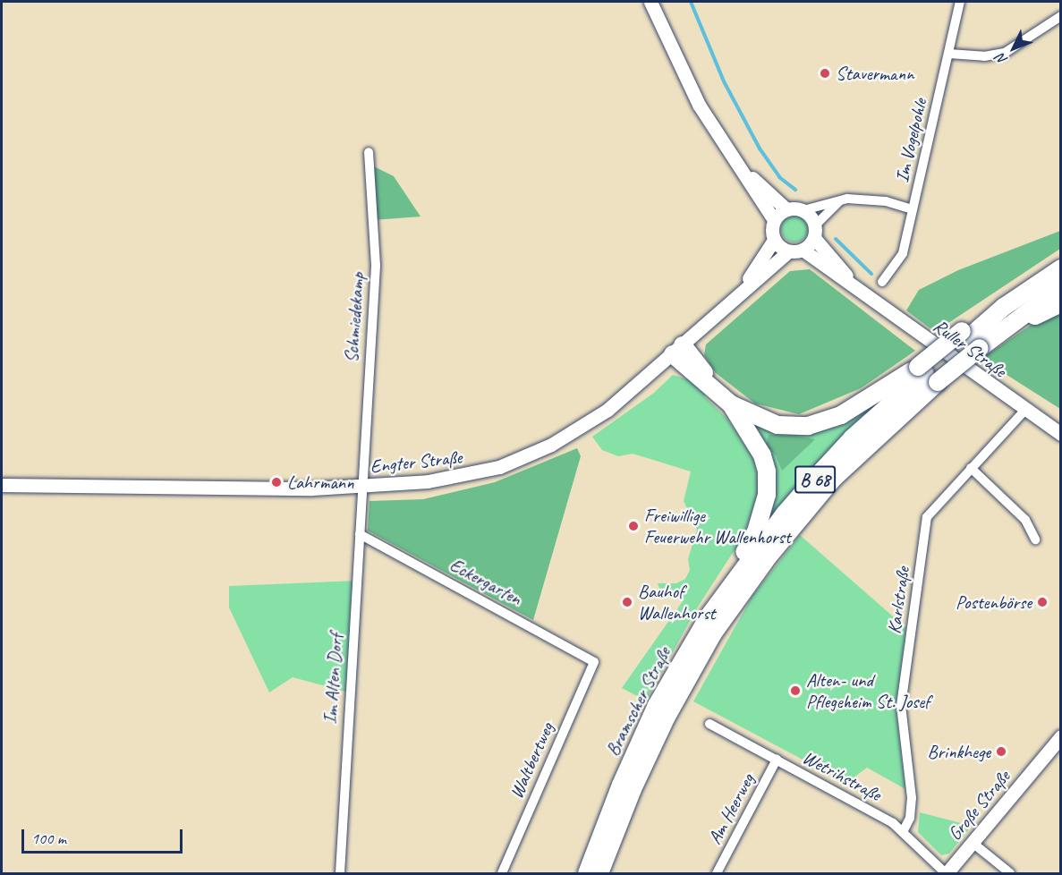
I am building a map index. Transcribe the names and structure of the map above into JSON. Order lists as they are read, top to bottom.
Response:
{
  "streets": {
    "highway": ["B 68", "Bramscher Straße"],
    "main road": ["Ruller Straße", "Engter Straße", "Große Straße"],
    "street": [
      "Im Vogelpohle",
      "Schmiedekamp",
      "Eckergarten",
      "Karlstraße",
      "Im Alten Dorf",
      "Waltbertweg",
      "Wetrihstraße",
      "Am Heerweg"
    ]
  },
  "crossings": [
    ["Schmiedekamp", "Engter Straße"],
    ["Schmiedekamp", "Im Alten Dorf"],
    ["Ruller Straße", "Engter Straße"],
    ["Ruller Straße", "Karlstraße"],
    ["Engter Straße", "Im Alten Dorf"],
    ["B 68", "Bramscher Straße"],
    ["Eckergarten", "Im Alten Dorf"],
    ["Eckergarten", "Waltbertweg"],
    ["Karlstraße", "Wetrihstraße"],
    ["Wetrihstraße", "Große Straße"],
    ["Wetrihstraße", "Am Heerweg"]
  ],
  "places": [
    "Stavermann",
    "Lahrmann",
    "Freiwillige Feuerwehr Wallenhorst",
    "Bauhof Wallenhorst",
    "Postenbörse",
    "Alten- und Pflegeheim St. Josef",
    "Brinkhege"
  ],
  "scale_bar": "100 m",
  "north": "bottom left"
}
